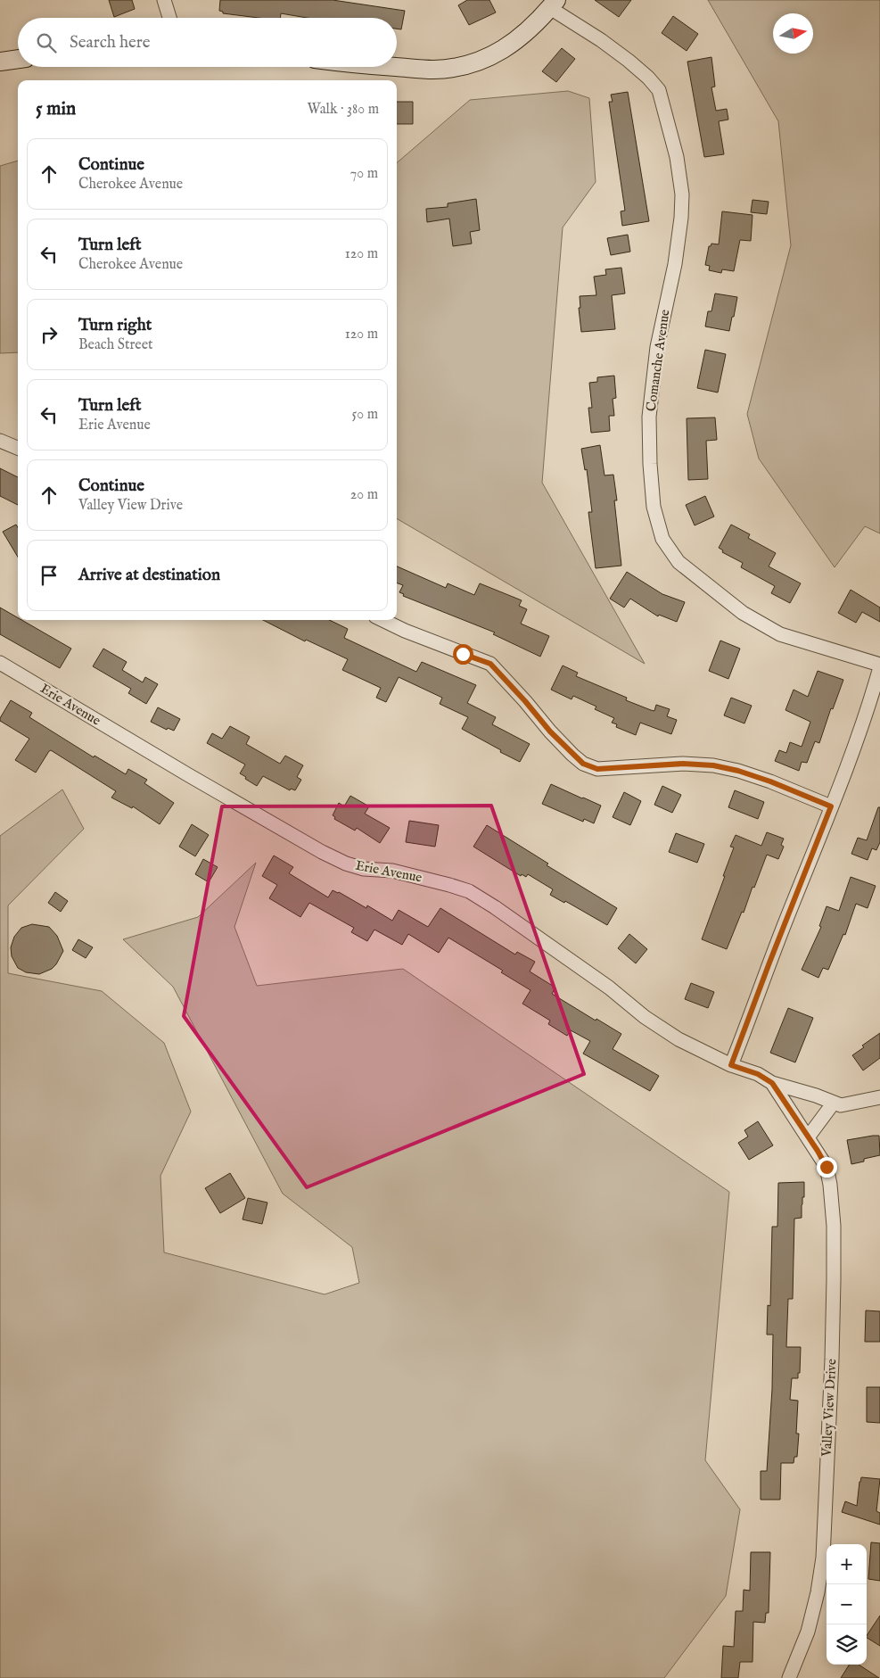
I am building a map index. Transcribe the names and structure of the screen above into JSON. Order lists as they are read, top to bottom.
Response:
{
  "streets": {
    "street": ["Comanche Avenue", "Erie Avenue", "Valley View Drive"]
  },
  "crossings": [
    ["Erie Avenue", "Valley View Drive"]
  ],
  "north": "right",
  "page": {
    "search": "Search here",
    "heading": ["5 min", "Walk · 380 m"],
    "list": [
      ["Continue", "Cherokee Avenue", "70 m"],
      ["Turn left", "Cherokee Avenue", "120 m"],
      ["Turn right", "Beach Street", "120 m"],
      ["Turn left", "Erie Avenue", "50 m"],
      ["Continue", "Valley View Drive", "20 m"],
      "Arrive at destination"
    ],
    "map_buttons": ["+", "−"]
  }
}
